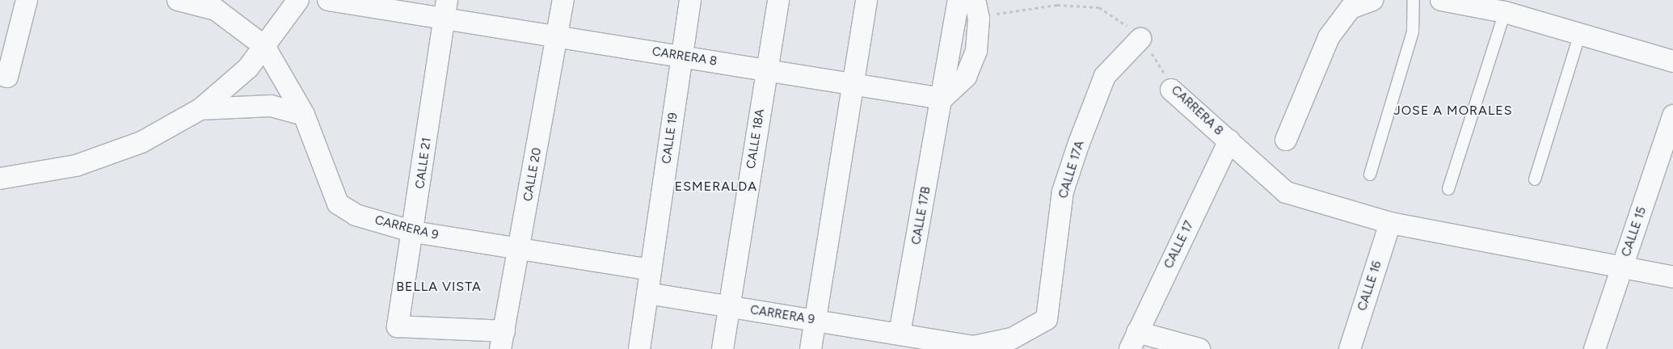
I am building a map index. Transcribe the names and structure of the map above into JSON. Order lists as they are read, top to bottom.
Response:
{
  "streets": {
    "street": [
      "CARRERA 8",
      "CALLE 19",
      "CALLE 18A",
      "CALLE 21",
      "CALLE 17A",
      "CALLE 20",
      "CALLE 17B",
      "CARRERA 9",
      "CALLE 15",
      "CALLE 17",
      "CALLE 16"
    ]
  },
  "crossings": [
    ["CARRERA 8", "CALLE 19"],
    ["CARRERA 8", "CALLE 18A"],
    ["CARRERA 8", "CALLE 21"],
    ["CARRERA 8", "CALLE 17A"],
    ["CARRERA 8", "CALLE 20"],
    ["CARRERA 8", "CALLE 17B"],
    ["CARRERA 8", "CALLE 15"],
    ["CARRERA 8", "CALLE 17"],
    ["CARRERA 8", "CALLE 16"],
    ["CALLE 19", "CARRERA 9"],
    ["CALLE 18A", "CARRERA 9"],
    ["CALLE 21", "CALLE 20"],
    ["CALLE 21", "CARRERA 9"],
    ["CALLE 17A", "CARRERA 9"],
    ["CALLE 20", "CARRERA 9"],
    ["CALLE 17B", "CARRERA 9"]
  ],
  "districts": ["JOSE A MORALES", "ESMERALDA", "BELLA VISTA"]
}
